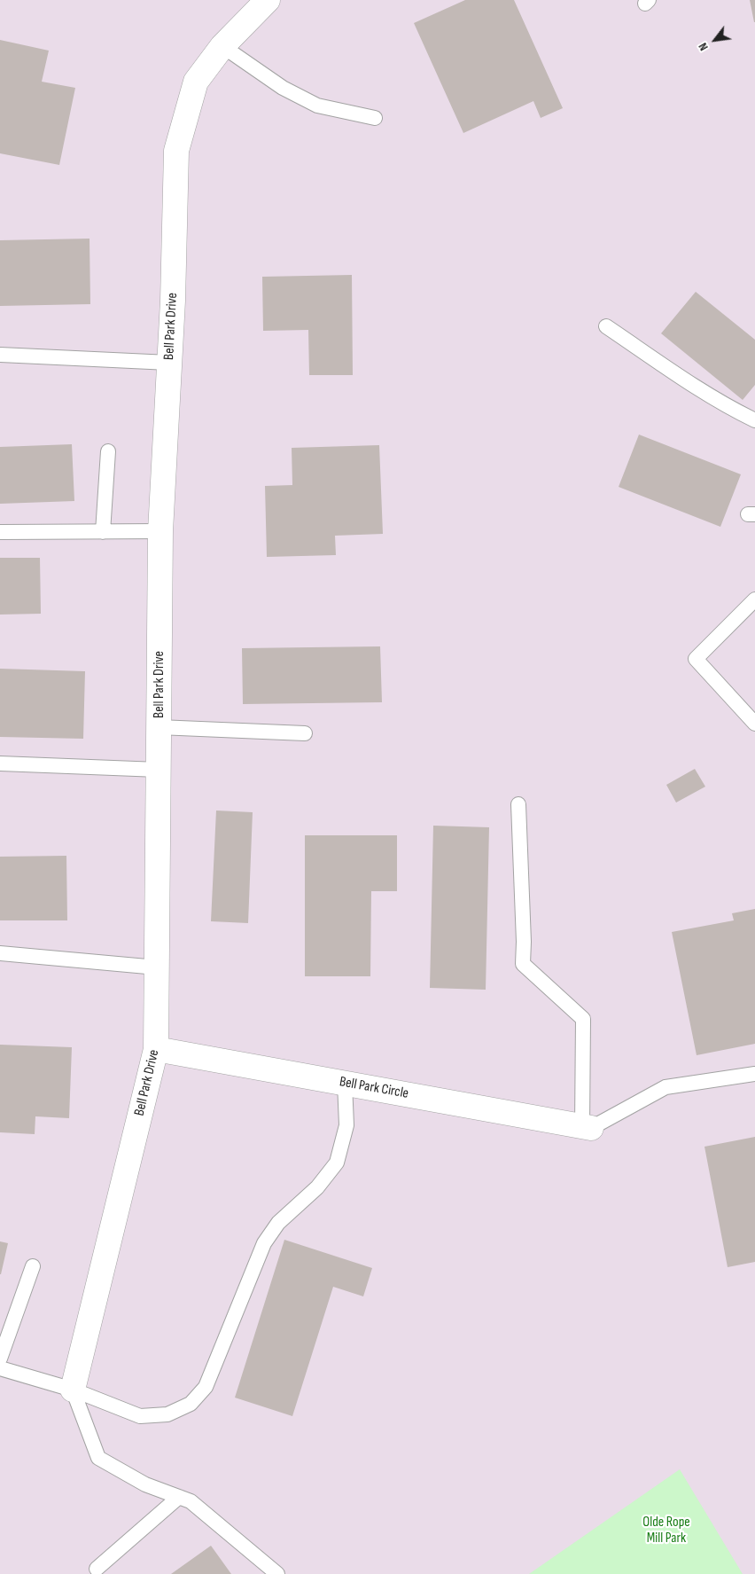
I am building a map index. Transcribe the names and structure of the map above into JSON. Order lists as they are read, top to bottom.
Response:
{
  "streets": {
    "street": ["Bell Park Drive", "Bell Park Circle"]
  },
  "crossings": [
    ["Bell Park Drive", "Bell Park Circle"]
  ],
  "parks": ["Olde Rope Mill Park"],
  "north": "bottom left"
}
